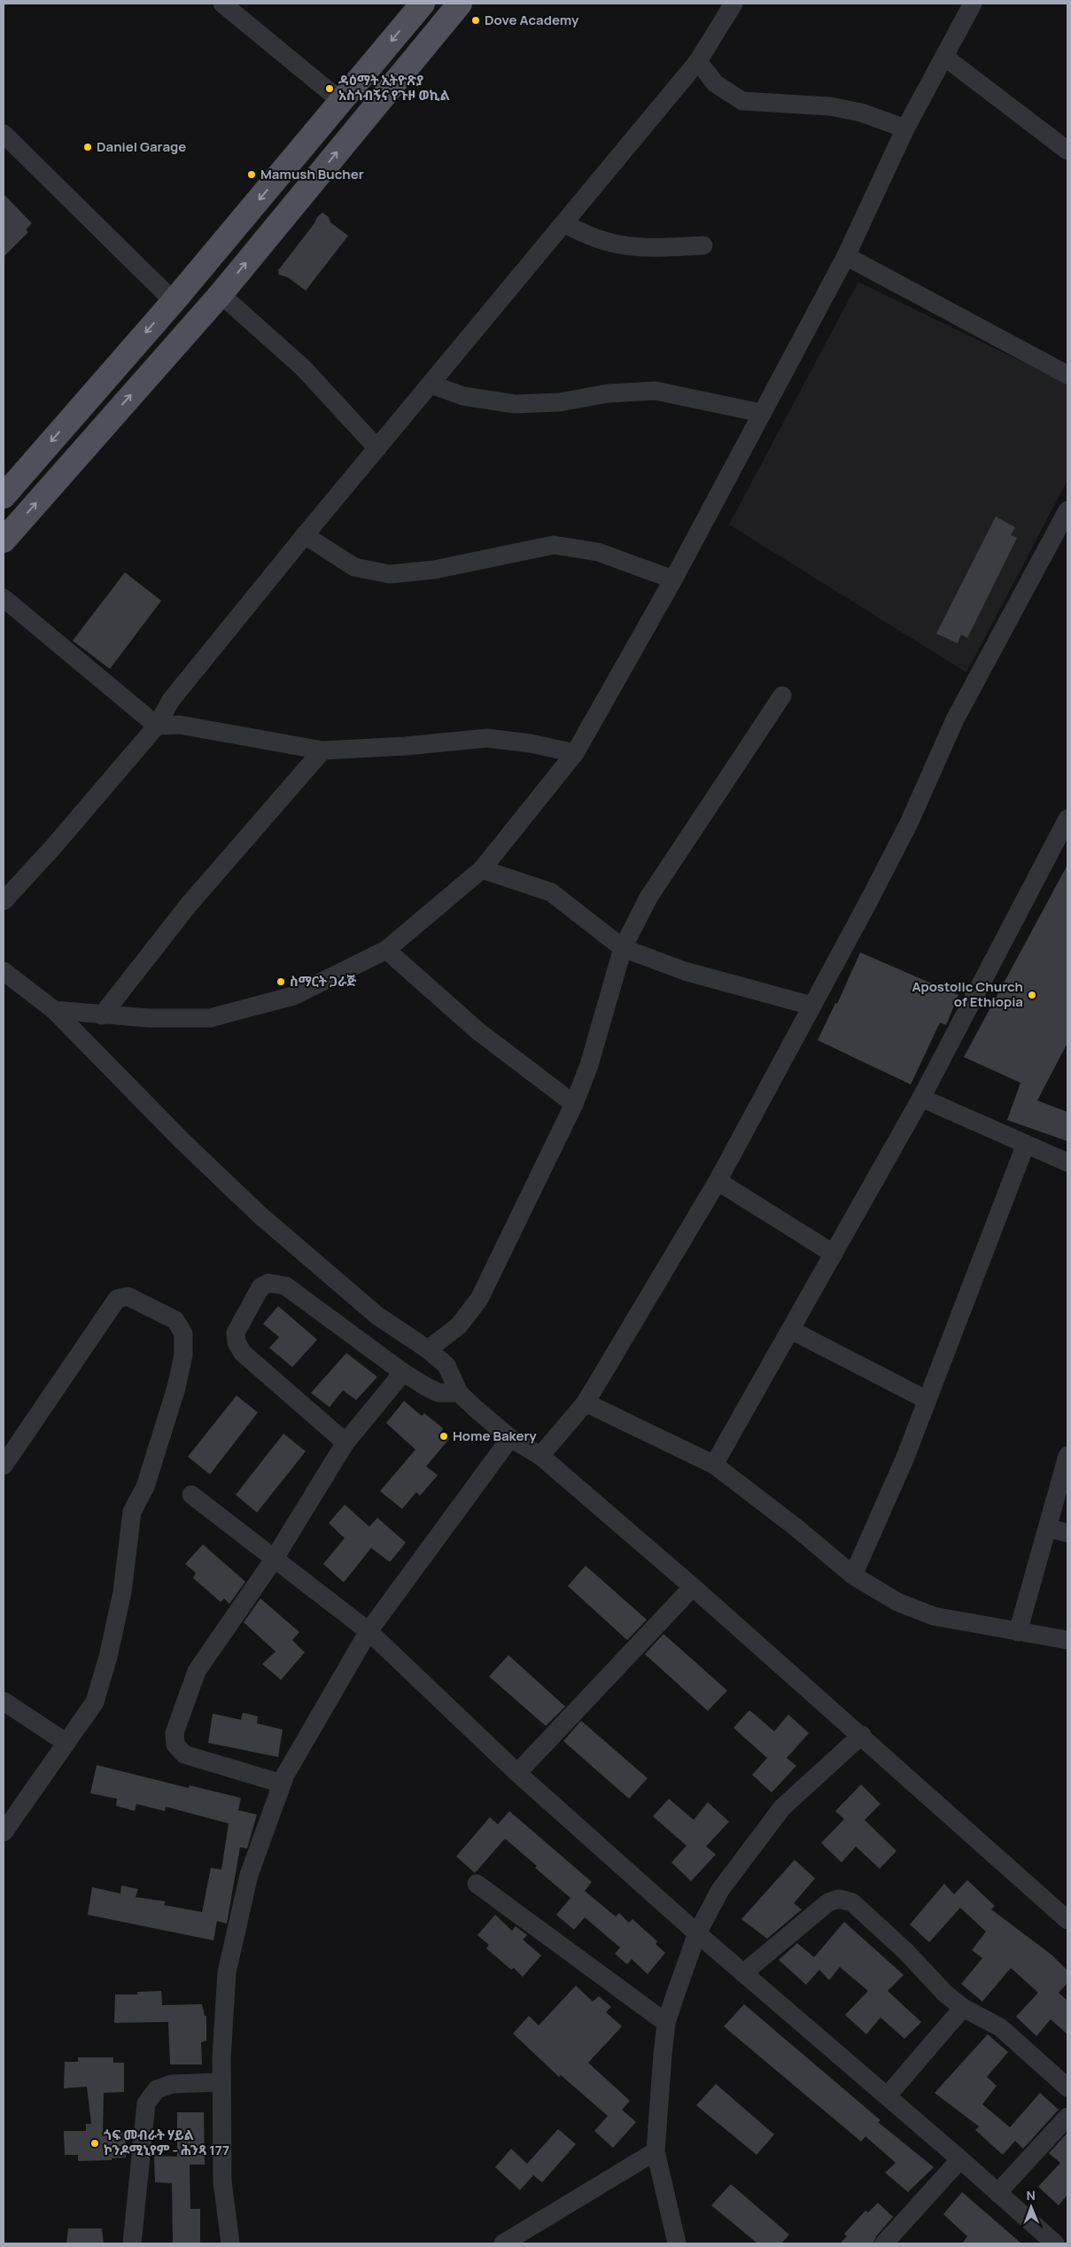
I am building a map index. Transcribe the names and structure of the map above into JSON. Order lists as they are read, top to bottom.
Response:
{
  "places": [
    "Dove Academy",
    "ዳዕማት ኢትዮጽያ አስጎብኝና የጉዞ ወኪል",
    "Daniel Garage",
    "Mamush Bucher",
    "ስማርት ጋራጅ",
    "Apostolic Church of Ethiopia",
    "Home Bakery",
    "ጎፍ መብራት ሃይል ኮንዶሚኒየም - ሕንጻ 177"
  ],
  "north": "top"
}
